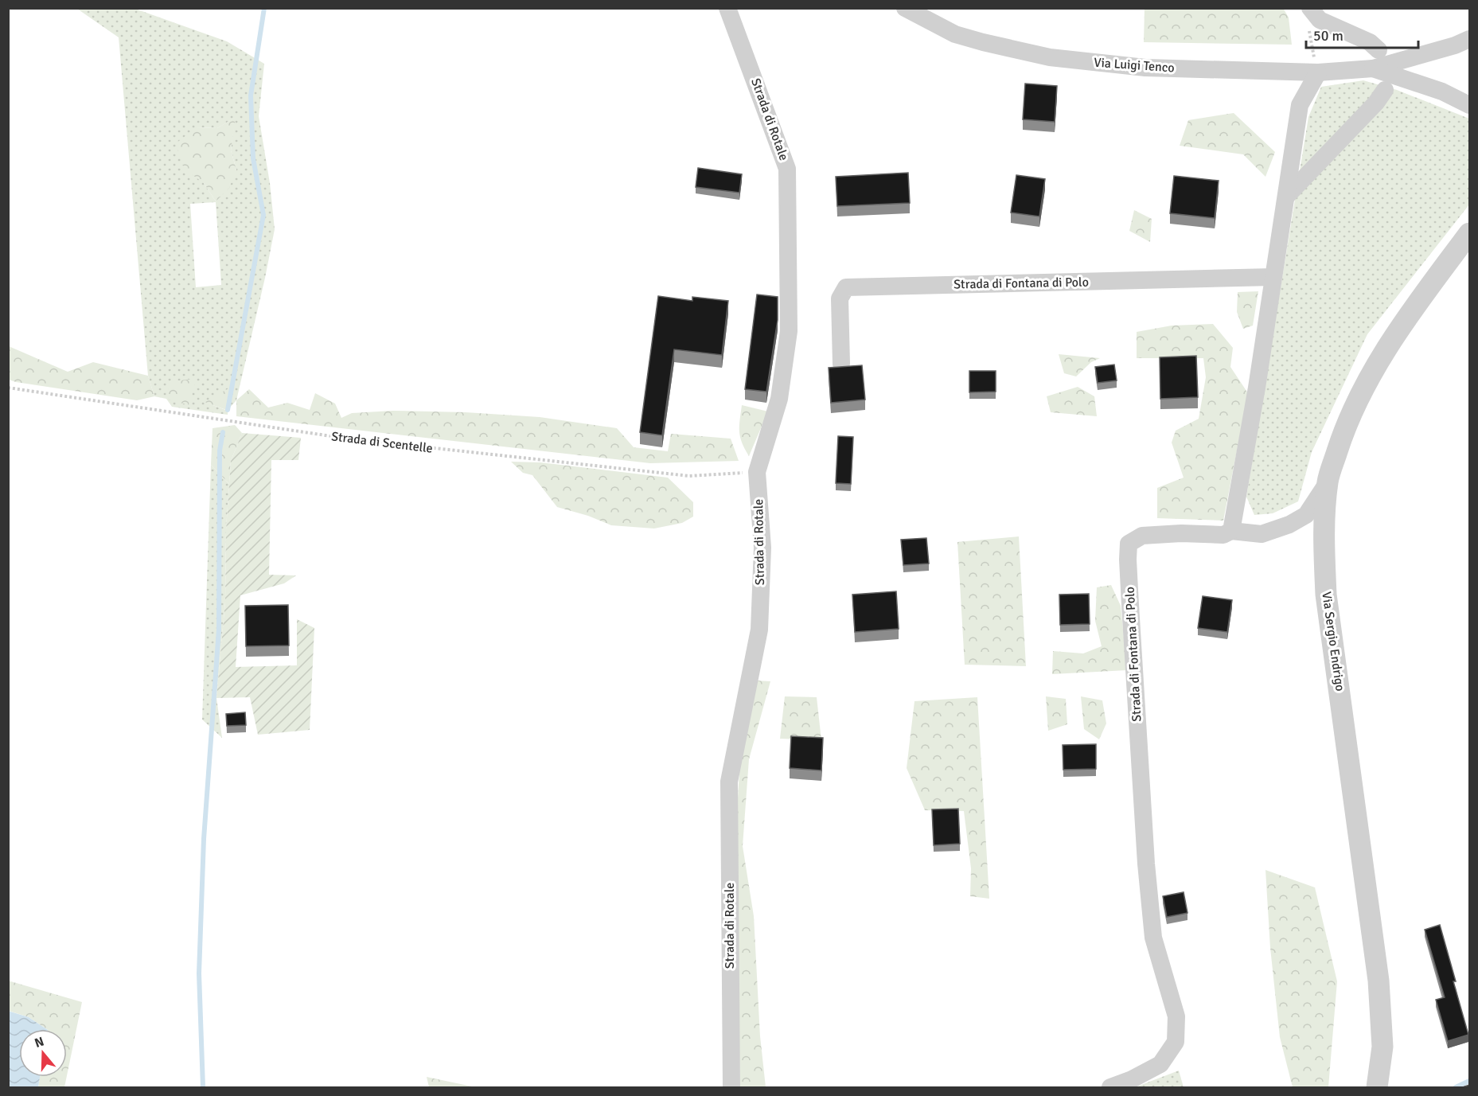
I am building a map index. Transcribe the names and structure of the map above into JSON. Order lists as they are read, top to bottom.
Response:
{
  "streets": {
    "street": [
      "Via Luigi Tenco",
      "Strada di Rotale",
      "Strada di Fontana di Polo",
      "Via Sergio Endrigo"
    ],
    "path": ["Strada di Scentelle"]
  },
  "crossings": [
    ["Strada di Rotale", "Strada di Scentelle"]
  ],
  "scale_bar": "50 m",
  "north": "top"
}
